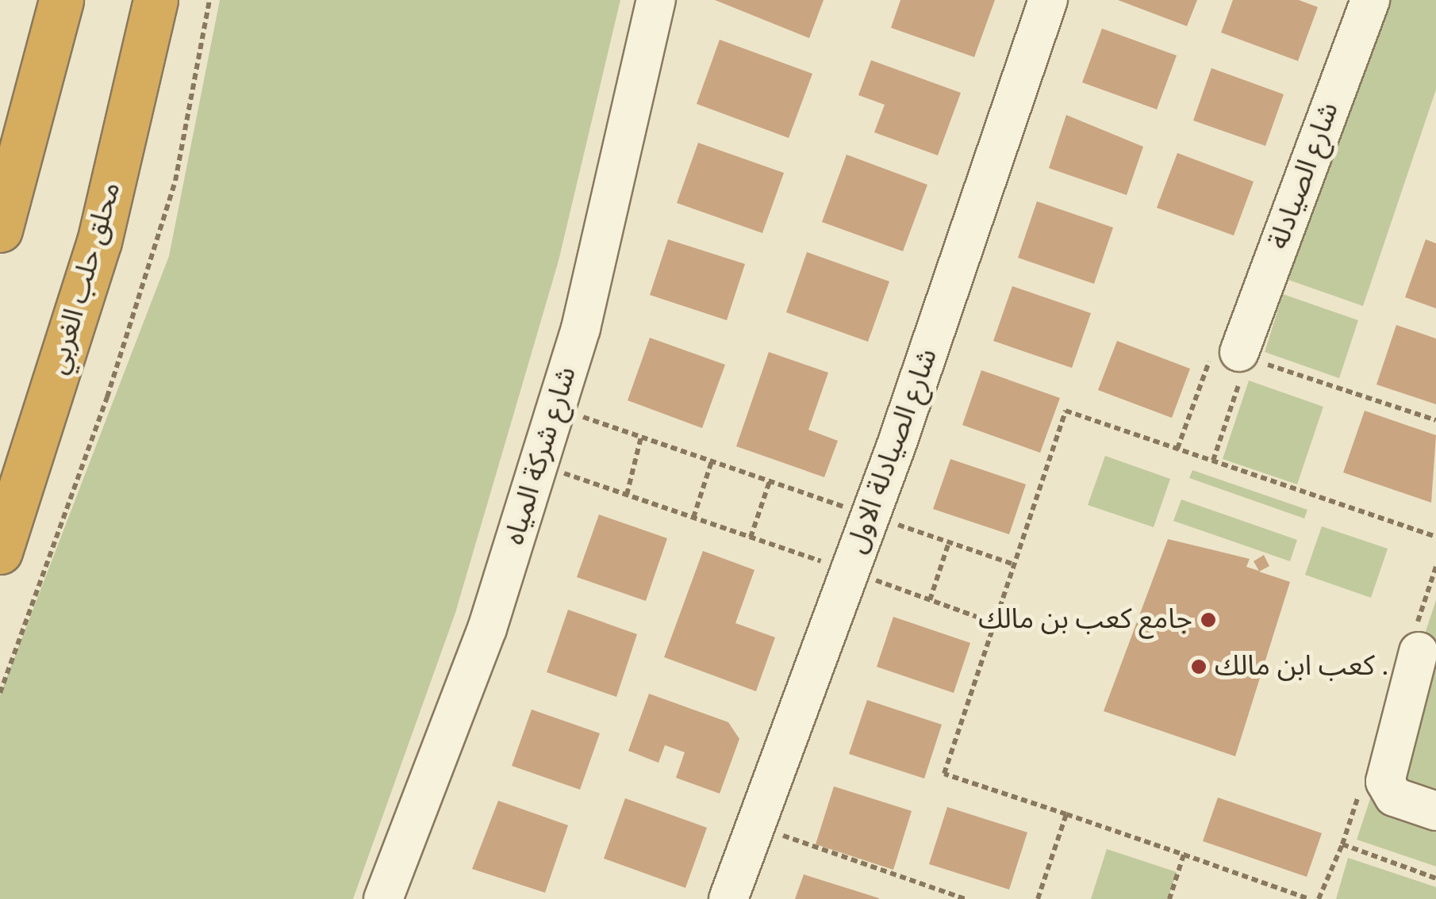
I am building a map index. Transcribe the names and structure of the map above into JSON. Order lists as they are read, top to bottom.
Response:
{
  "streets": {
    "highway": ["محلق حلب الغربي"],
    "street": ["شارع الصيادلة", "شارع الصيادلة الاول", "شارع شركة المياه"]
  },
  "places": ["جامع كعب بن مالك", "كعب ابن مالك ."]
}
